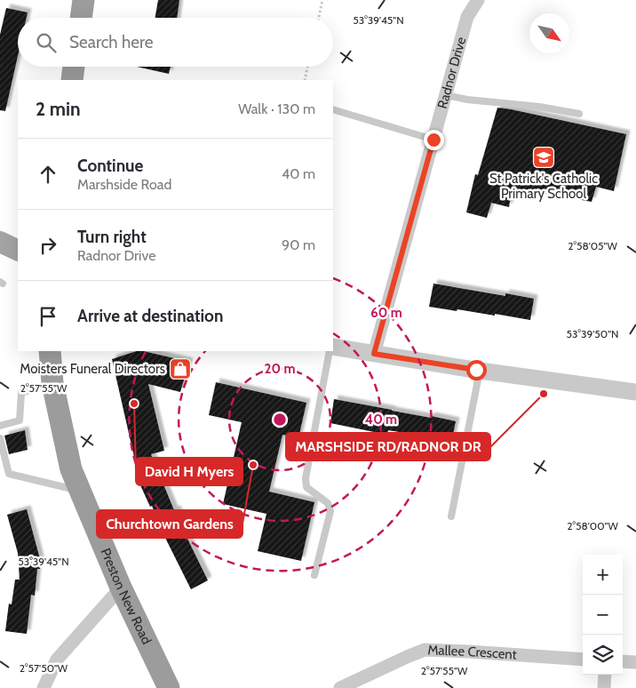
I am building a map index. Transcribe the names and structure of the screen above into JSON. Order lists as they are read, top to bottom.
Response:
{
  "streets": {
    "highway": ["Preston New Road"],
    "street": ["Radnor Drive", "Mallee Crescent"]
  },
  "places": {
    "school or university": ["St Patrick's Catholic Primary School"],
    "shop": ["Moisters Funeral Directors"],
    "other": ["MARSHSIDE RD/RADNOR DR", "David H Myers", "Churchtown Gardens"]
  },
  "north": "bottom right",
  "page": {
    "search": "Search here",
    "heading": ["2 min", "Walk · 130 m"],
    "list": [
      ["Continue", "Marshside Road", "40 m"],
      ["Turn right", "Radnor Drive", "90 m"],
      "Arrive at destination"
    ],
    "map_buttons": ["+", "−"]
  },
  "coordinates": [
    "53°39'45\"N",
    "2°58'05\"W",
    "53°39'50\"N",
    "2°57'55\"W",
    "2°58'00\"W",
    "2°57'50\"W"
  ],
  "rings": ["60 m", "20 m", "40 m"]
}
